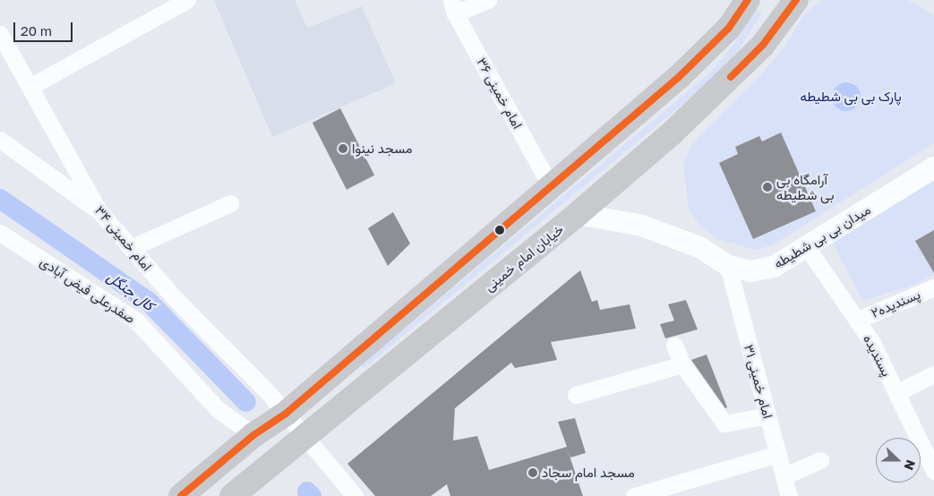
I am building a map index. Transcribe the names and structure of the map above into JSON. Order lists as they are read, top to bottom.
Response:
{
  "streets": {
    "main road": ["خیابان امام خمینی"],
    "street": [
      "امام خمینی ۳۶",
      "میدان بی بی شطیطه",
      "امام خمینی ۳۴",
      "صفدرعلی فیض آبادی",
      "پسندیده۲",
      "پسندیده",
      "امام خمینی ۳۱"
    ]
  },
  "crossings": [
    ["میدان بی بی شطیطه", "خیابان امام خمینی"],
    ["میدان بی بی شطیطه", "پسندیده"],
    ["میدان بی بی شطیطه", "امام خمینی ۳۱"],
    ["امام خمینی ۳۴", "خیابان امام خمینی"],
    ["پسندیده۲", "پسندیده"]
  ],
  "water": ["کال جنگل"],
  "parks": ["پارک بی بی شطیطه"],
  "places": ["مسجد نینوا", "آرامگاه بی بی شطیطه", "مسجد امام سجاد"],
  "scale_bar": "20 m",
  "north": "right"
}
